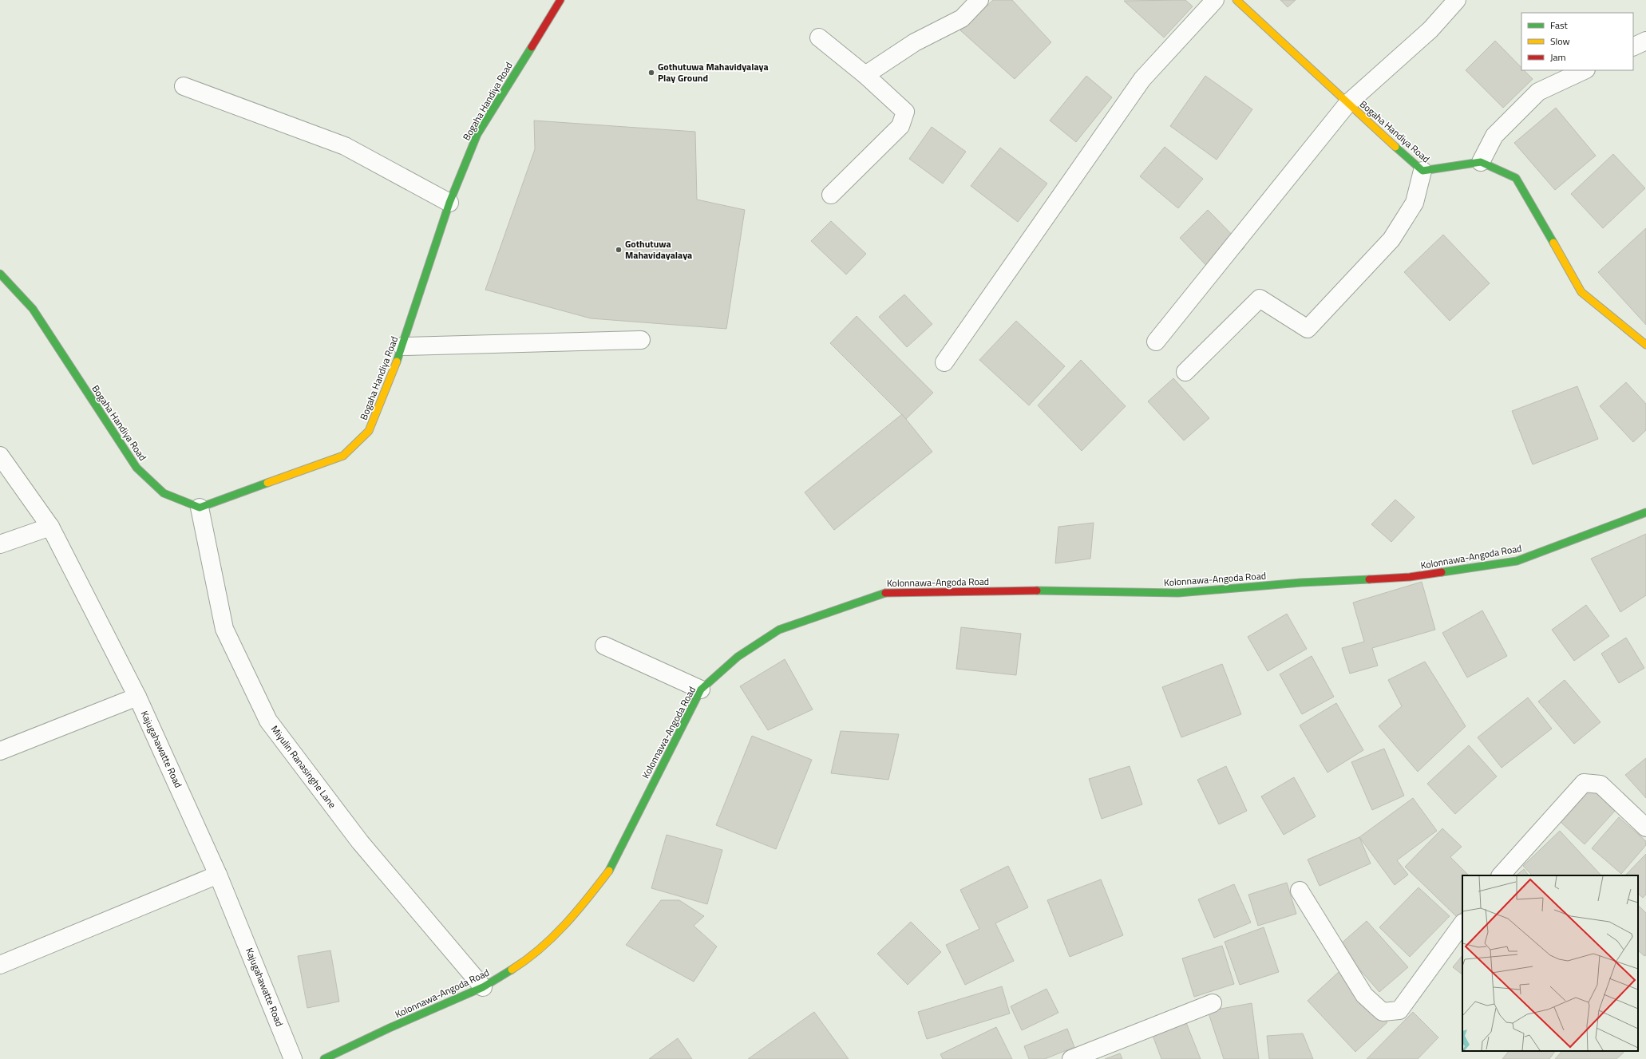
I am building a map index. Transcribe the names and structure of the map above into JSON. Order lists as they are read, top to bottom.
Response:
{
  "streets": {
    "street": [
      "Bogaha Handiya Road",
      "Kolonnawa-Angoda Road",
      "Kajugahawatte Road",
      "Miyulin Ranasinghe Lane"
    ]
  },
  "crossings": [
    ["Bogaha Handiya Road", "Miyulin Ranasinghe Lane"],
    ["Kolonnawa-Angoda Road", "Miyulin Ranasinghe Lane"]
  ],
  "places": ["Gothutuwa Mahavidyalaya Play Ground", "Gothutuwa Mahavidayalaya"],
  "legend": ["Fast", "Slow", "Jam"]
}
